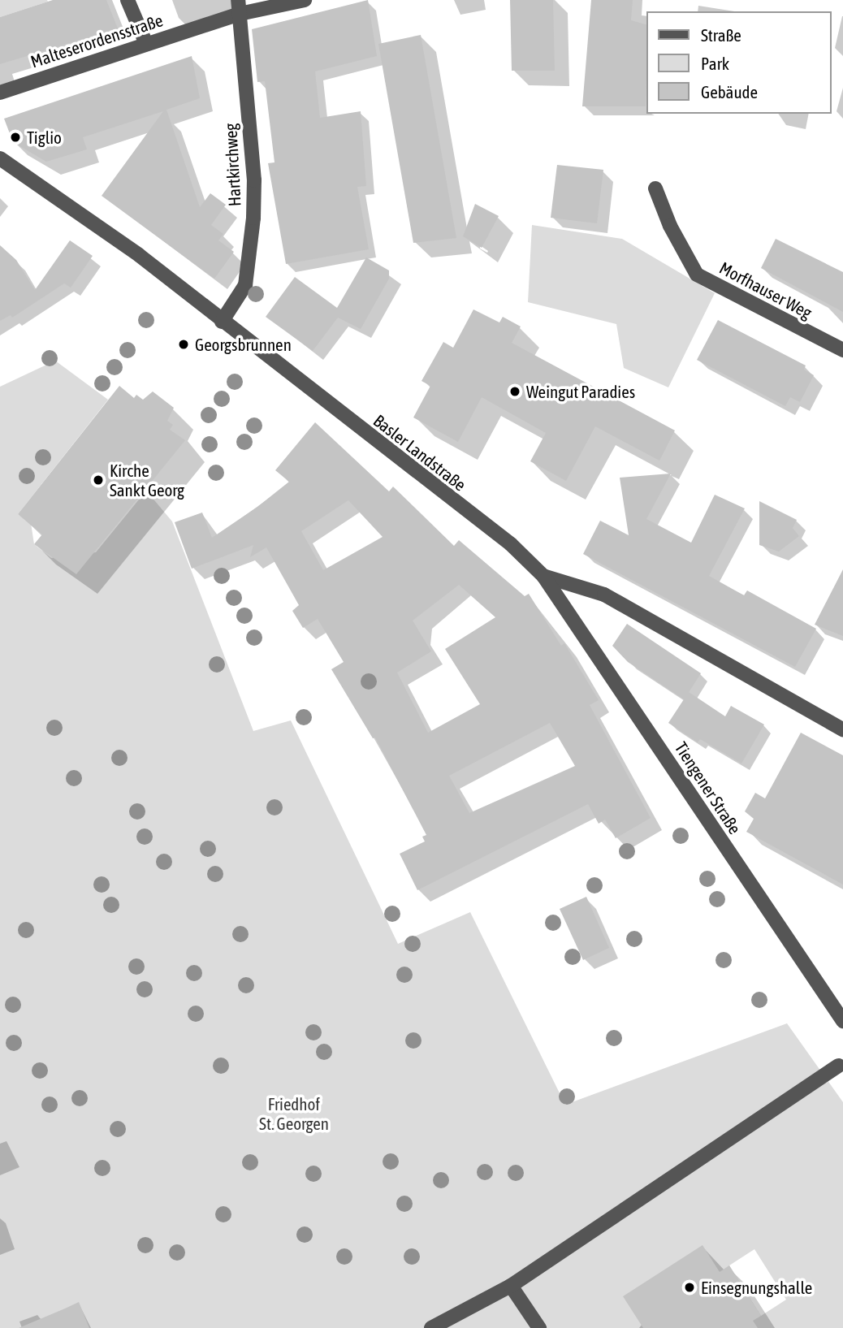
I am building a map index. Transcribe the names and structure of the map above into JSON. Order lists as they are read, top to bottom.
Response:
{
  "streets": {
    "street": [
      "Malteserordensstraße",
      "Hartkirchweg",
      "Morfhauser Weg",
      "Basler Landstraße",
      "Tiengener Straße"
    ]
  },
  "crossings": [
    ["Malteserordensstraße", "Hartkirchweg"],
    ["Hartkirchweg", "Basler Landstraße"],
    ["Basler Landstraße", "Tiengener Straße"]
  ],
  "parks": ["Friedhof St. Georgen"],
  "places": [
    "Tiglio",
    "Georgsbrunnen",
    "Weingut Paradies",
    "Kirche Sankt Georg",
    "Einsegnungshalle"
  ],
  "legend": ["Straße", "Park", "Gebäude"]
}
